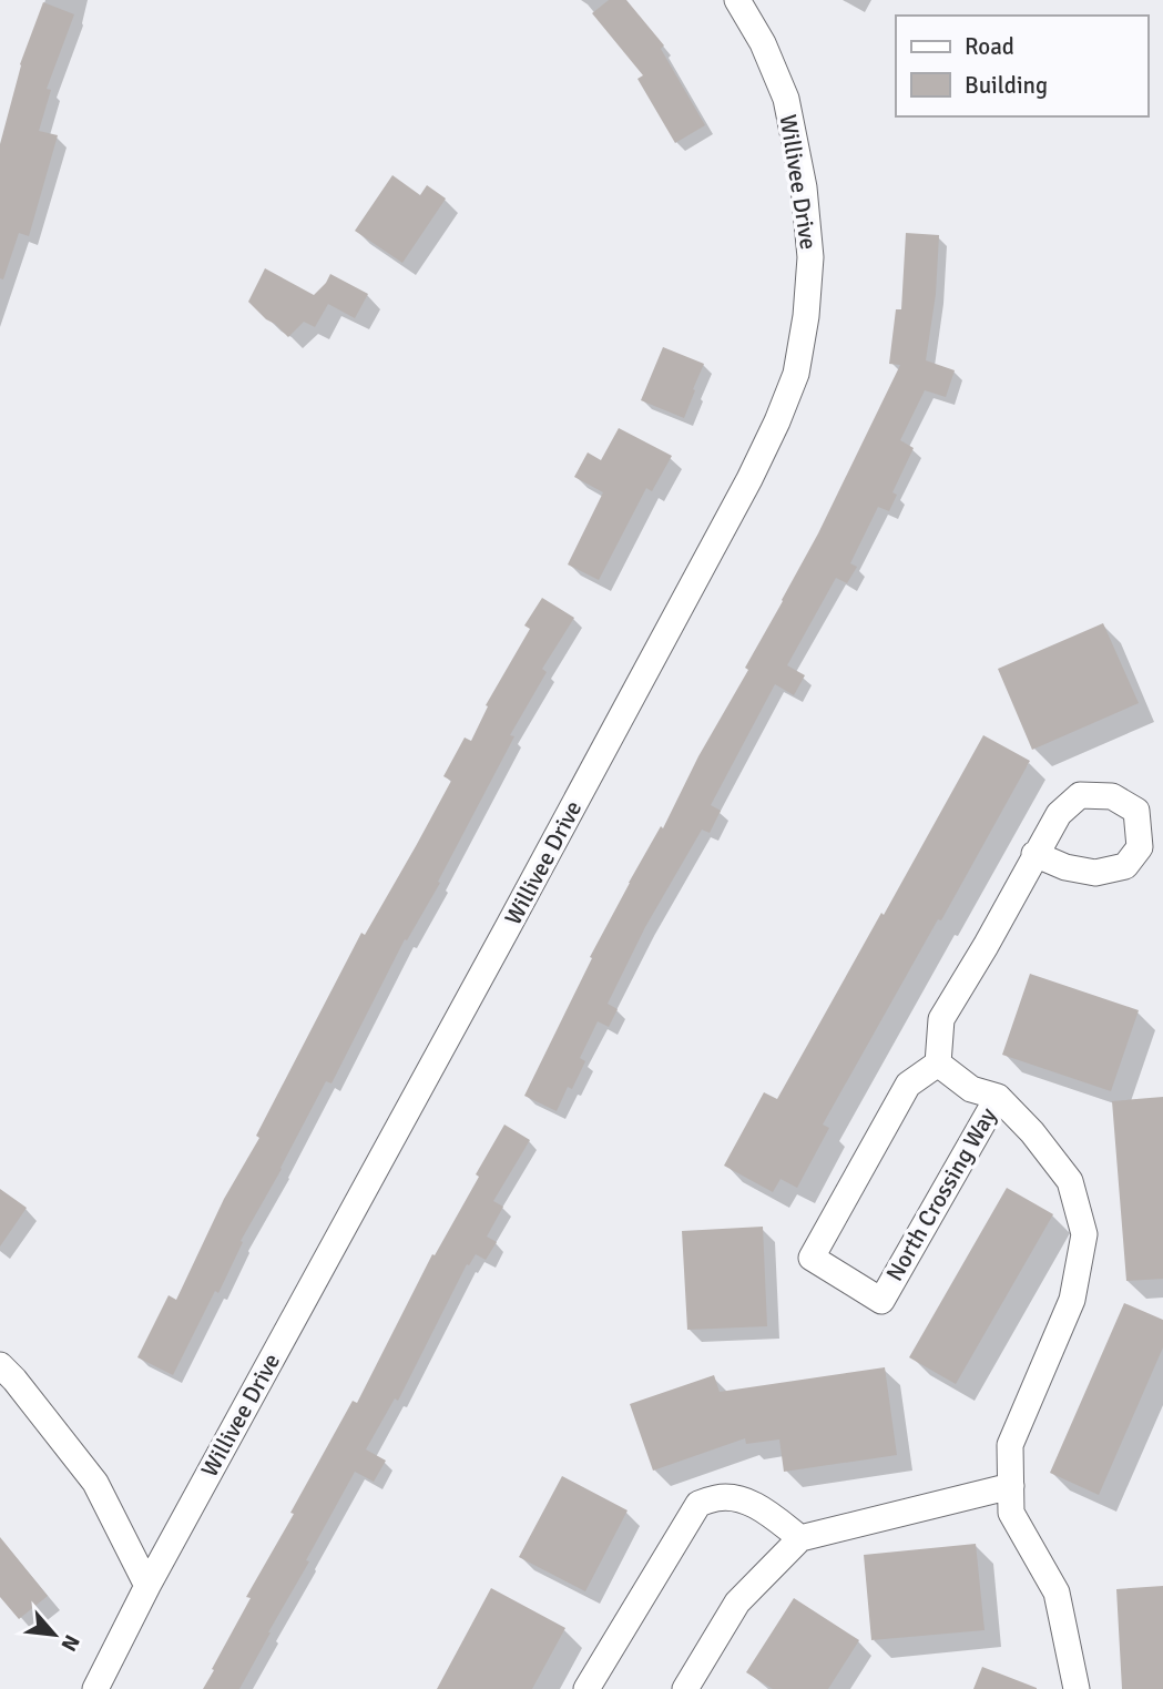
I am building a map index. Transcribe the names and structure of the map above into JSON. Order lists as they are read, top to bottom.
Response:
{
  "streets": {
    "street": ["Willivee Drive", "North Crossing Way"]
  },
  "legend": ["Road", "Building"],
  "north": "bottom right"
}
